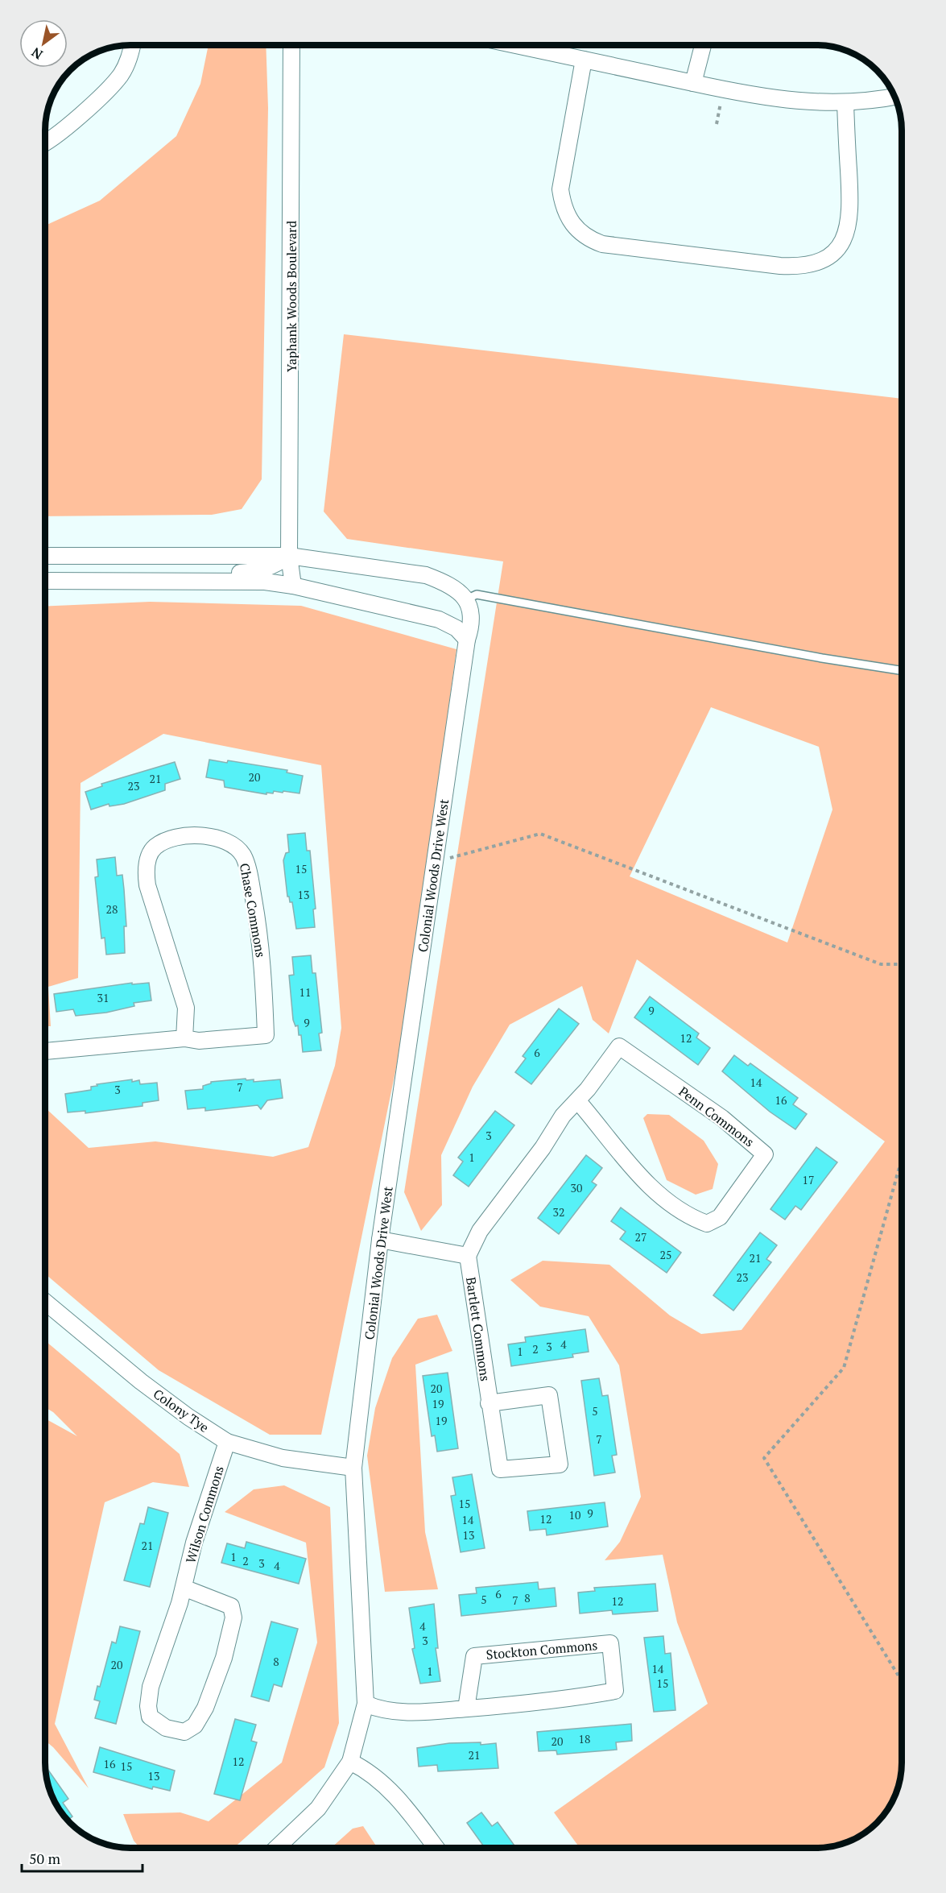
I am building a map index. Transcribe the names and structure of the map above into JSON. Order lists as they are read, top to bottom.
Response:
{
  "streets": {
    "street": [
      "Yaphank Woods Boulevard",
      "Colonial Woods Drive West",
      "Chase Commons",
      "Penn Commons",
      "Bartlett Commons",
      "Colony Tye",
      "Wilson Commons",
      "Stockton Commons"
    ]
  },
  "crossings": [
    ["Colonial Woods Drive West", "Colony Tye"],
    ["Colonial Woods Drive West", "Stockton Commons"],
    ["Penn Commons", "Bartlett Commons"],
    ["Colony Tye", "Wilson Commons"]
  ],
  "house_numbers": [
    "20",
    "21",
    "23",
    "15",
    "13",
    "28",
    "11",
    "31",
    "9",
    "9",
    "12",
    "6",
    "14",
    "7",
    "3",
    "16",
    "3",
    "1",
    "17",
    "30",
    "32",
    "27",
    "25",
    "21",
    "23",
    "4",
    "3",
    "2",
    "1",
    "20",
    "19",
    "5",
    "19",
    "7",
    "15",
    "9",
    "10",
    "12",
    "14",
    "13",
    "21",
    "1",
    "2",
    "3",
    "4",
    "6",
    "8",
    "5",
    "7",
    "12",
    "4",
    "3",
    "8",
    "20",
    "14",
    "1",
    "15",
    "18",
    "20",
    "21",
    "12",
    "16",
    "15",
    "13"
  ],
  "scale_bar": "50 m",
  "north": "bottom left"
}
